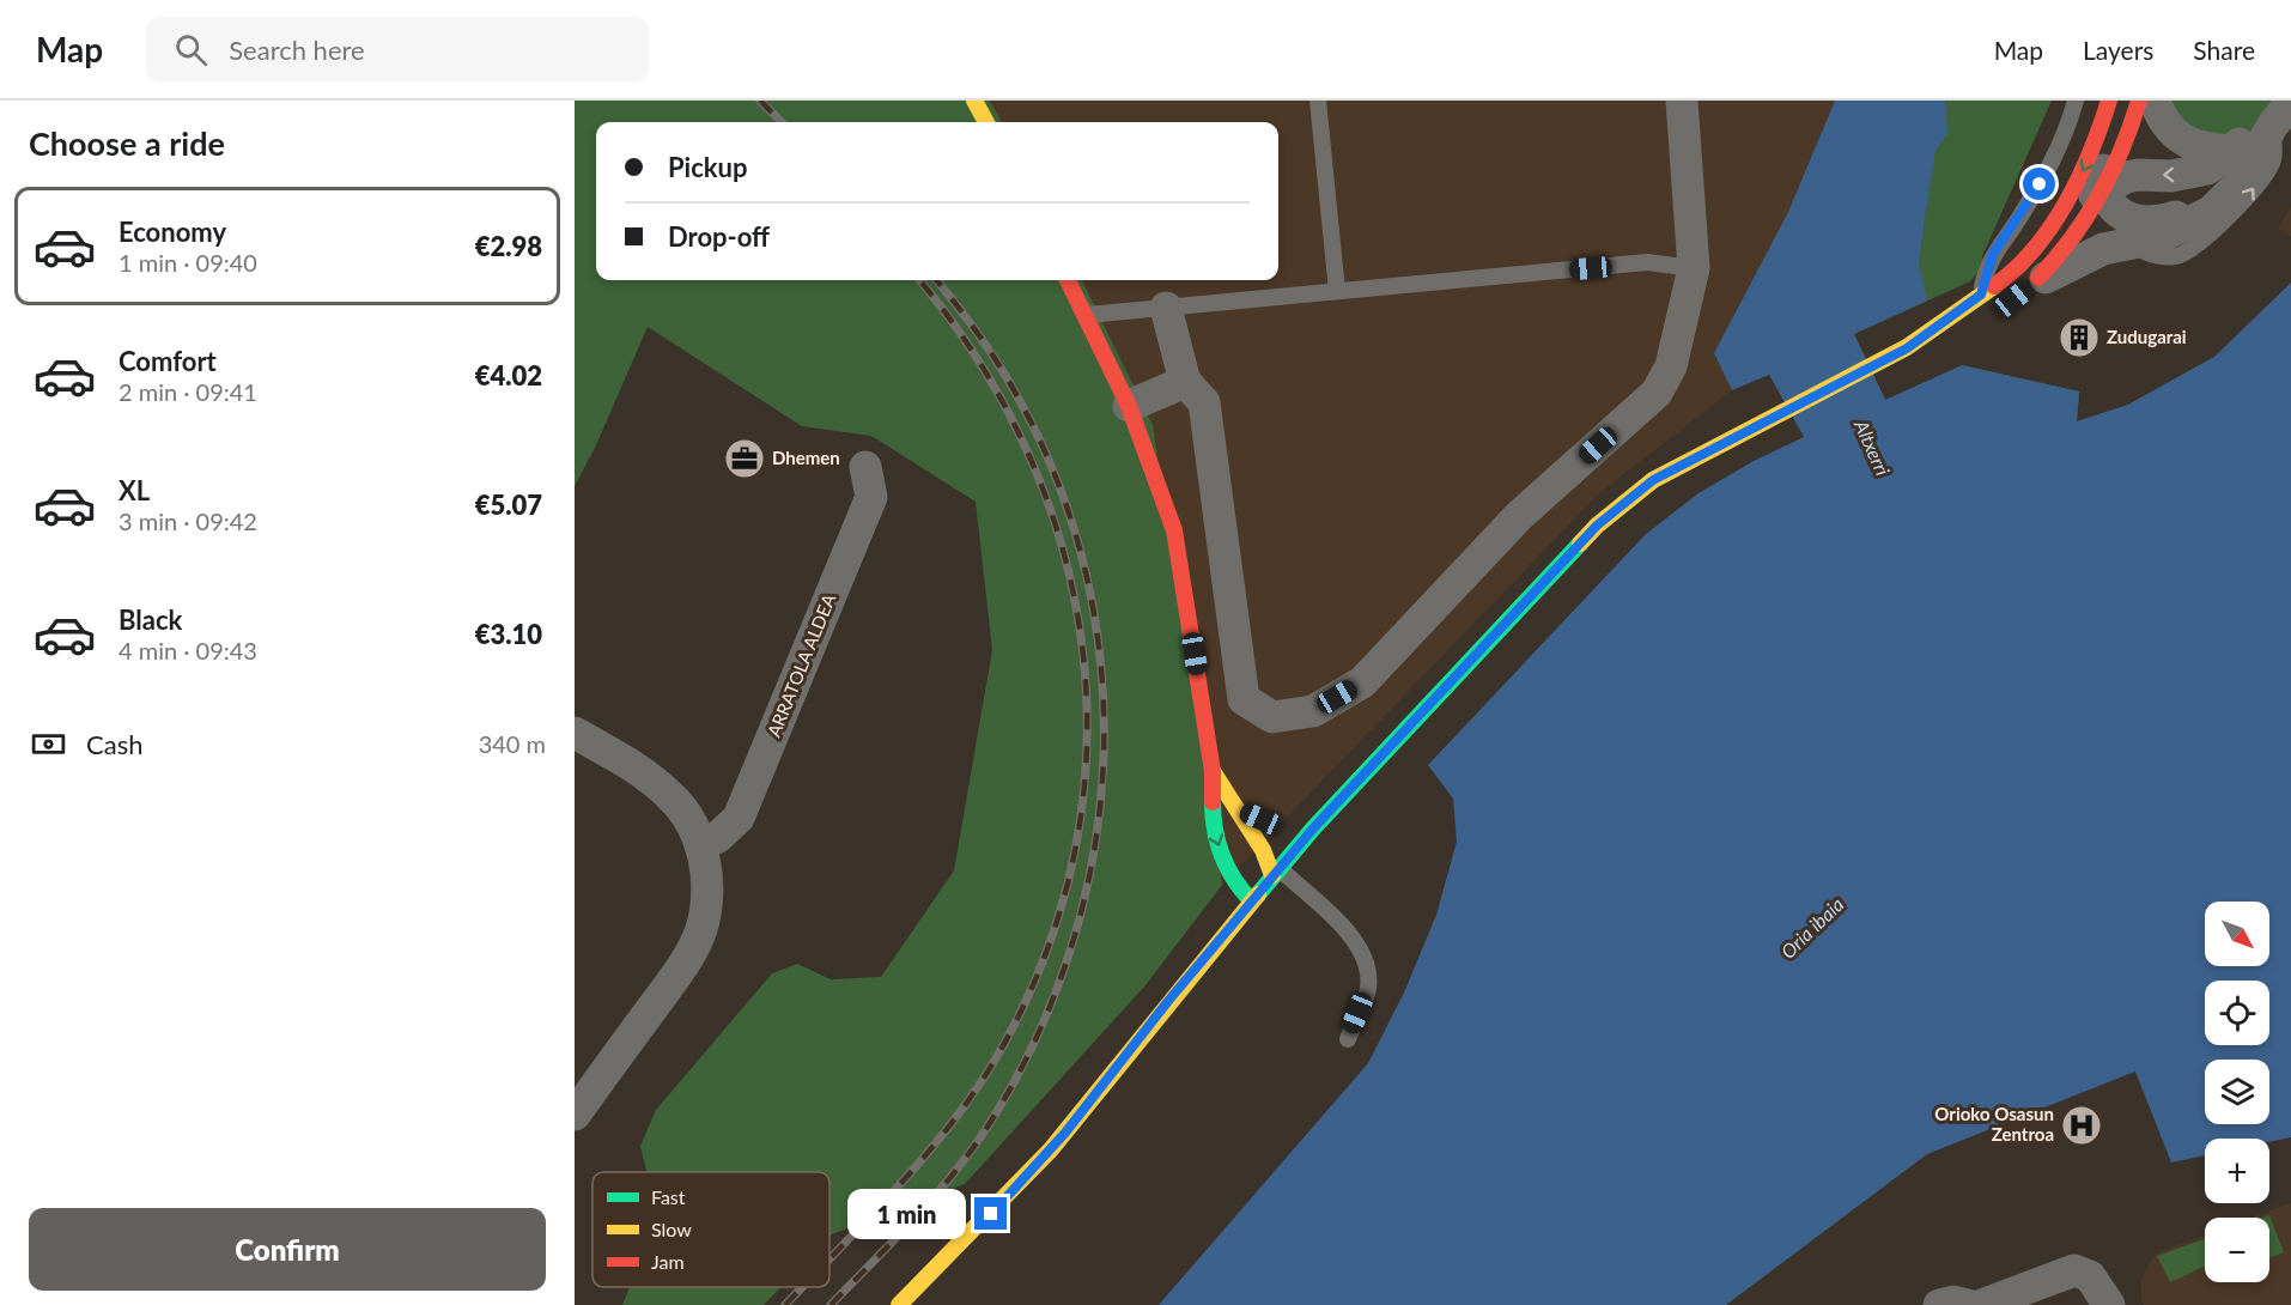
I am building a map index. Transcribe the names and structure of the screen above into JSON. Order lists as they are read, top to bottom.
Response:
{
  "streets": {
    "street": ["ARRATOLA ALDEA"]
  },
  "water": ["Altxerri", "Oria ibaia"],
  "places": {
    "building": ["Zudugarai"],
    "office": ["Dhemen"],
    "hospital": ["Orioko Osasun Zentroa"]
  },
  "legend": ["Fast", "Slow", "Jam"],
  "north": "bottom right",
  "page": {
    "header": "Map",
    "search": "Search here",
    "nav": ["Map", "Layers", "Share"],
    "heading": "Choose a ride",
    "banner": ["Pickup", "Drop-off"],
    "list": [
      {
        "name": "Economy",
        "note": "1 min · 09:40",
        "value": "€2.98"
      },
      {
        "name": "Comfort",
        "note": "2 min · 09:41",
        "value": "€4.02"
      },
      {
        "name": "XL",
        "note": "3 min · 09:42",
        "value": "€5.07"
      },
      {
        "name": "Black",
        "note": "4 min · 09:43",
        "value": "€3.10"
      }
    ],
    "pay": ["Cash", "340 m"],
    "map_buttons": ["+", "−"],
    "bubble": "1 min",
    "buttons": "Confirm"
  }
}
